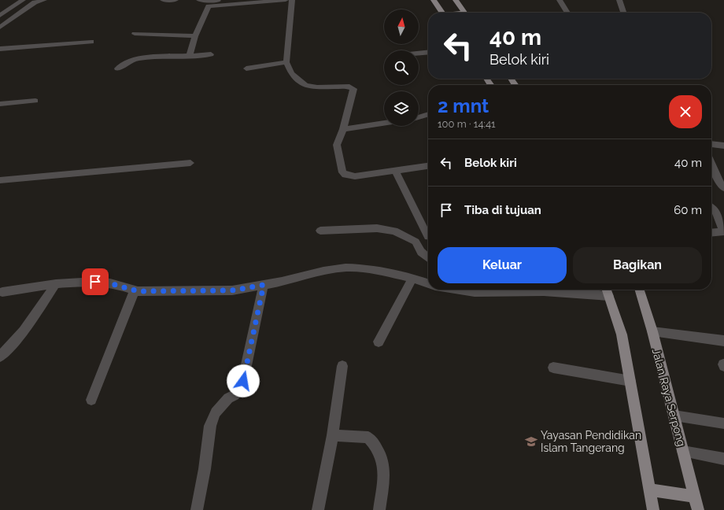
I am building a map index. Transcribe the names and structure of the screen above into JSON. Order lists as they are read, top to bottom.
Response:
{
  "streets": {
    "main road": ["Jalan Raya Serpong"]
  },
  "places": {
    "school or university": ["Yayasan Pendidikan Islam Tangerang"]
  },
  "north": "top",
  "page": {
    "turn": ["40 m", "Belok kiri"],
    "heading": ["2 mnt", "100 m · 14:41"],
    "list": [
      {
        "name": "Belok kiri",
        "value": "40 m"
      },
      {
        "name": "Tiba di tujuan",
        "value": "60 m"
      }
    ],
    "buttons": ["Keluar", "Bagikan"]
  }
}
